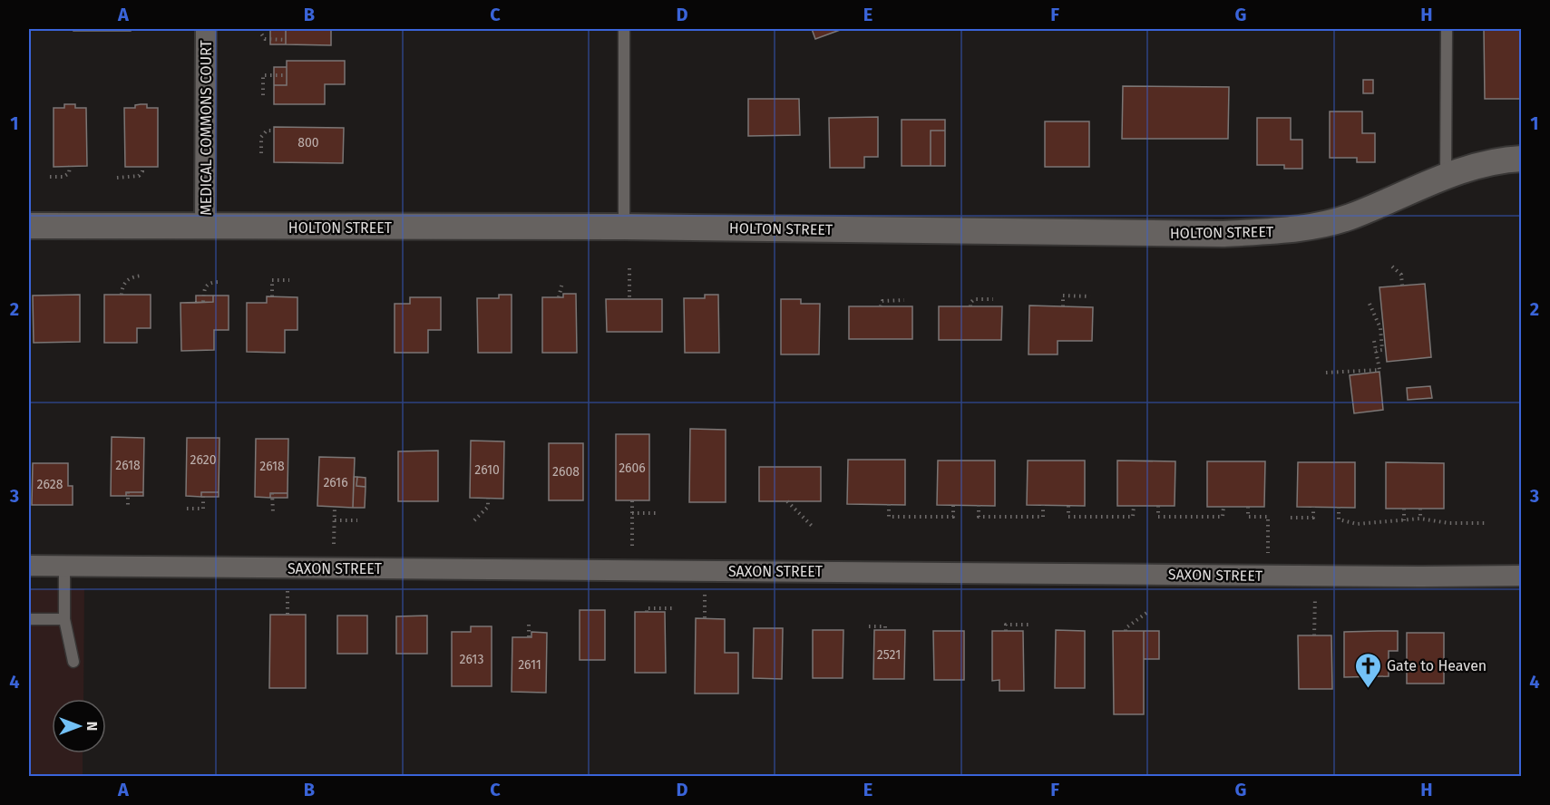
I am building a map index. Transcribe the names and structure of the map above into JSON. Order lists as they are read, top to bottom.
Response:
{
  "streets": {
    "street": ["MEDICAL COMMONS COURT", "HOLTON STREET", "SAXON STREET"]
  },
  "crossings": [
    ["MEDICAL COMMONS COURT", "HOLTON STREET"]
  ],
  "places": {
    "church": ["Gate to Heaven"]
  },
  "house_numbers": [
    "800",
    "2620",
    "2618",
    "2618",
    "2606",
    "2610",
    "2608",
    "2616",
    "2628",
    "2521",
    "2613",
    "2611"
  ],
  "north": "right",
  "grid": {
    "columns": [
      "A",
      "B",
      "C",
      "D",
      "E",
      "F",
      "G",
      "H"
    ],
    "rows": [
      "1",
      "2",
      "3",
      "4"
    ]
  }
}
